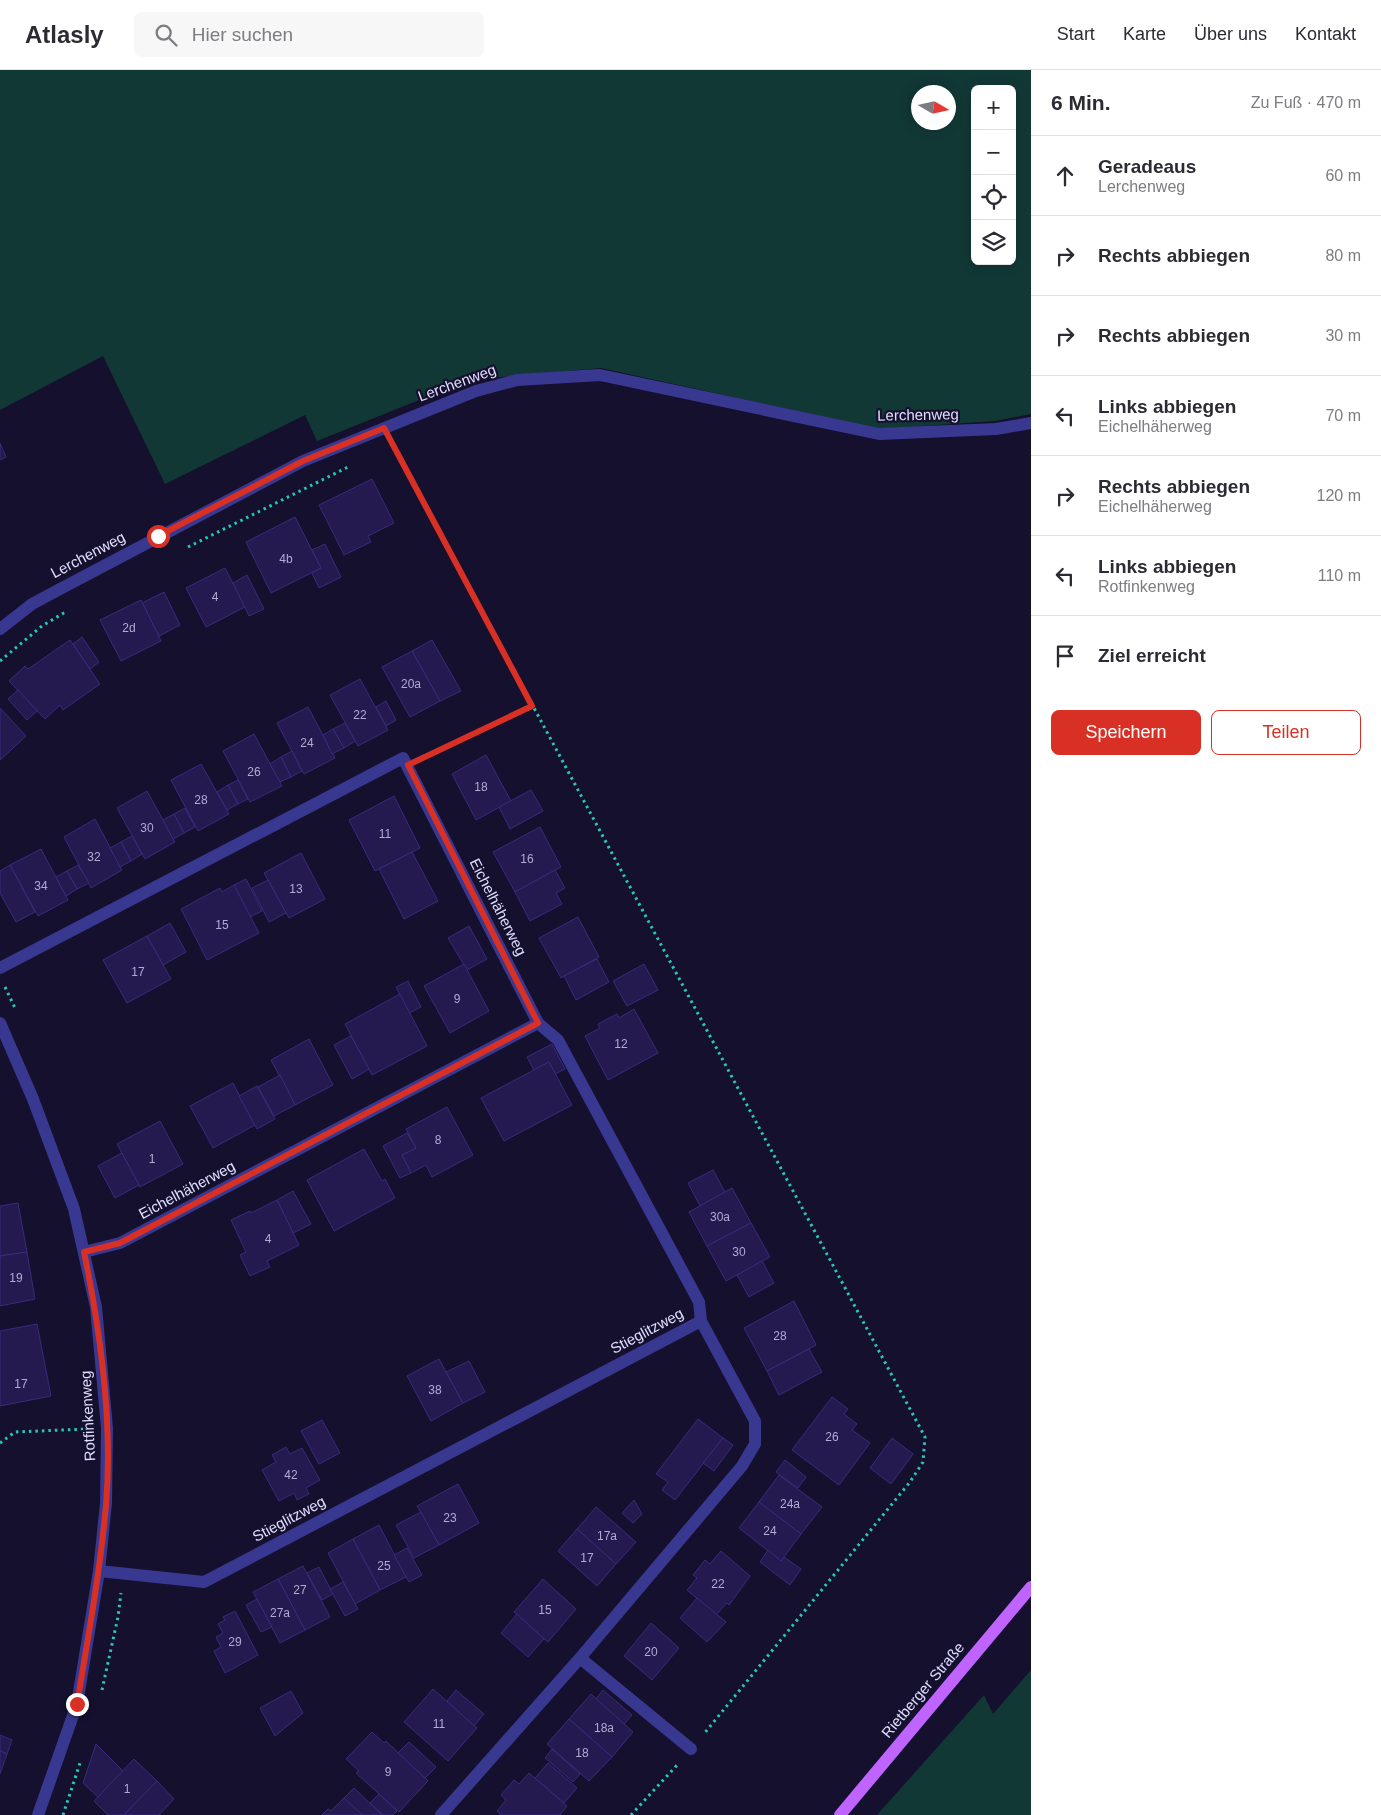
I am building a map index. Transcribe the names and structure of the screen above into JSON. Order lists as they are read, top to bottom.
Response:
{
  "streets": {
    "main road": ["Rietberger Straße"],
    "street": [
      "Lerchenweg",
      "Eichelhäherweg",
      "Stieglitzweg",
      "Rotfinkenweg"
    ]
  },
  "crossings": [
    ["Eichelhäherweg", "Rotfinkenweg"],
    ["Stieglitzweg", "Rotfinkenweg"]
  ],
  "house_numbers": [
    "4b",
    "4",
    "2d",
    "20a",
    "22",
    "24",
    "26",
    "18",
    "28",
    "30",
    "11",
    "32",
    "16",
    "34",
    "13",
    "15",
    "17",
    "9",
    "12",
    "8",
    "1",
    "30a",
    "4",
    "30",
    "19",
    "28",
    "17",
    "38",
    "26",
    "42",
    "24a",
    "23",
    "24",
    "17a",
    "17",
    "25",
    "22",
    "27",
    "15",
    "27a",
    "29",
    "20",
    "11",
    "18a",
    "18",
    "9",
    "1"
  ],
  "north": "right",
  "page": {
    "header": "Atlasly",
    "search": "Hier suchen",
    "nav": [
      "Start",
      "Karte",
      "Über uns",
      "Kontakt"
    ],
    "heading": ["6 Min.", "Zu Fuß · 470 m"],
    "map_buttons": ["+", "−"],
    "list": [
      ["Geradeaus", "Lerchenweg", "60 m"],
      ["Rechts abbiegen", "80 m"],
      ["Rechts abbiegen", "30 m"],
      ["Links abbiegen", "Eichelhäherweg", "70 m"],
      ["Rechts abbiegen", "Eichelhäherweg", "120 m"],
      ["Links abbiegen", "Rotfinkenweg", "110 m"],
      "Ziel erreicht"
    ],
    "buttons": ["Speichern", "Teilen"]
  }
}
